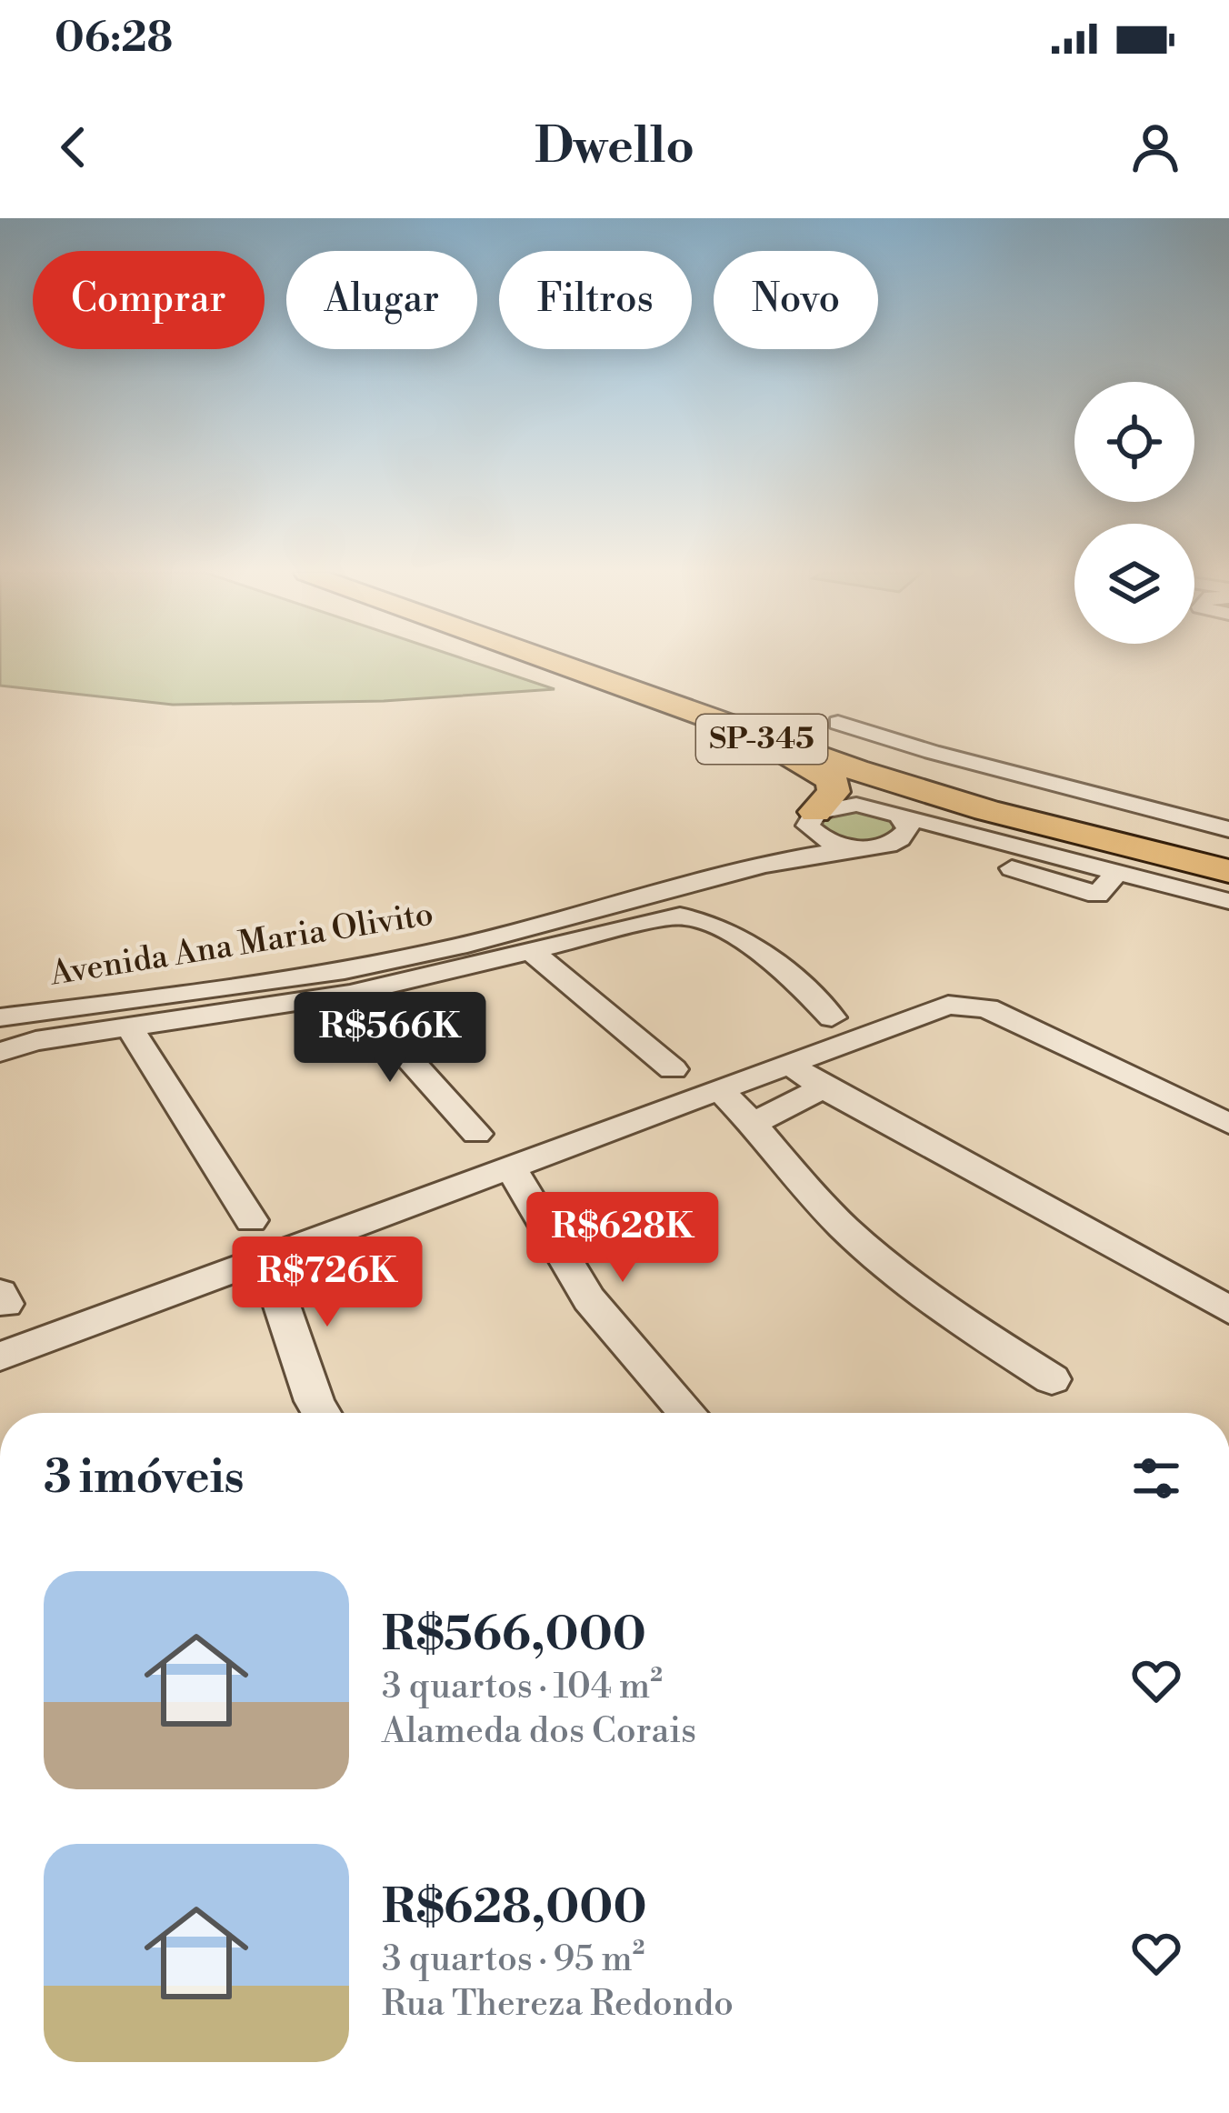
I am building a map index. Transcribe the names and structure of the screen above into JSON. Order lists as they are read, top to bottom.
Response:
{
  "streets": {
    "highway": ["SP-345"],
    "street": ["Avenida Ana Maria Olivito"]
  },
  "page": {
    "status": "06:28",
    "header": "Dwello",
    "chip": [
      "Comprar",
      "Alugar",
      "Filtros",
      "Novo"
    ],
    "price": ["R$566K", "R$628K", "R$726K"],
    "heading": "3 imóveis",
    "list": [
      {
        "name": "R$566,000",
        "note": "3 quartos · 104 m² · Alameda dos Corais"
      },
      {
        "name": "R$628,000",
        "note": "3 quartos · 95 m² · Rua Thereza Redondo"
      }
    ]
  }
}
